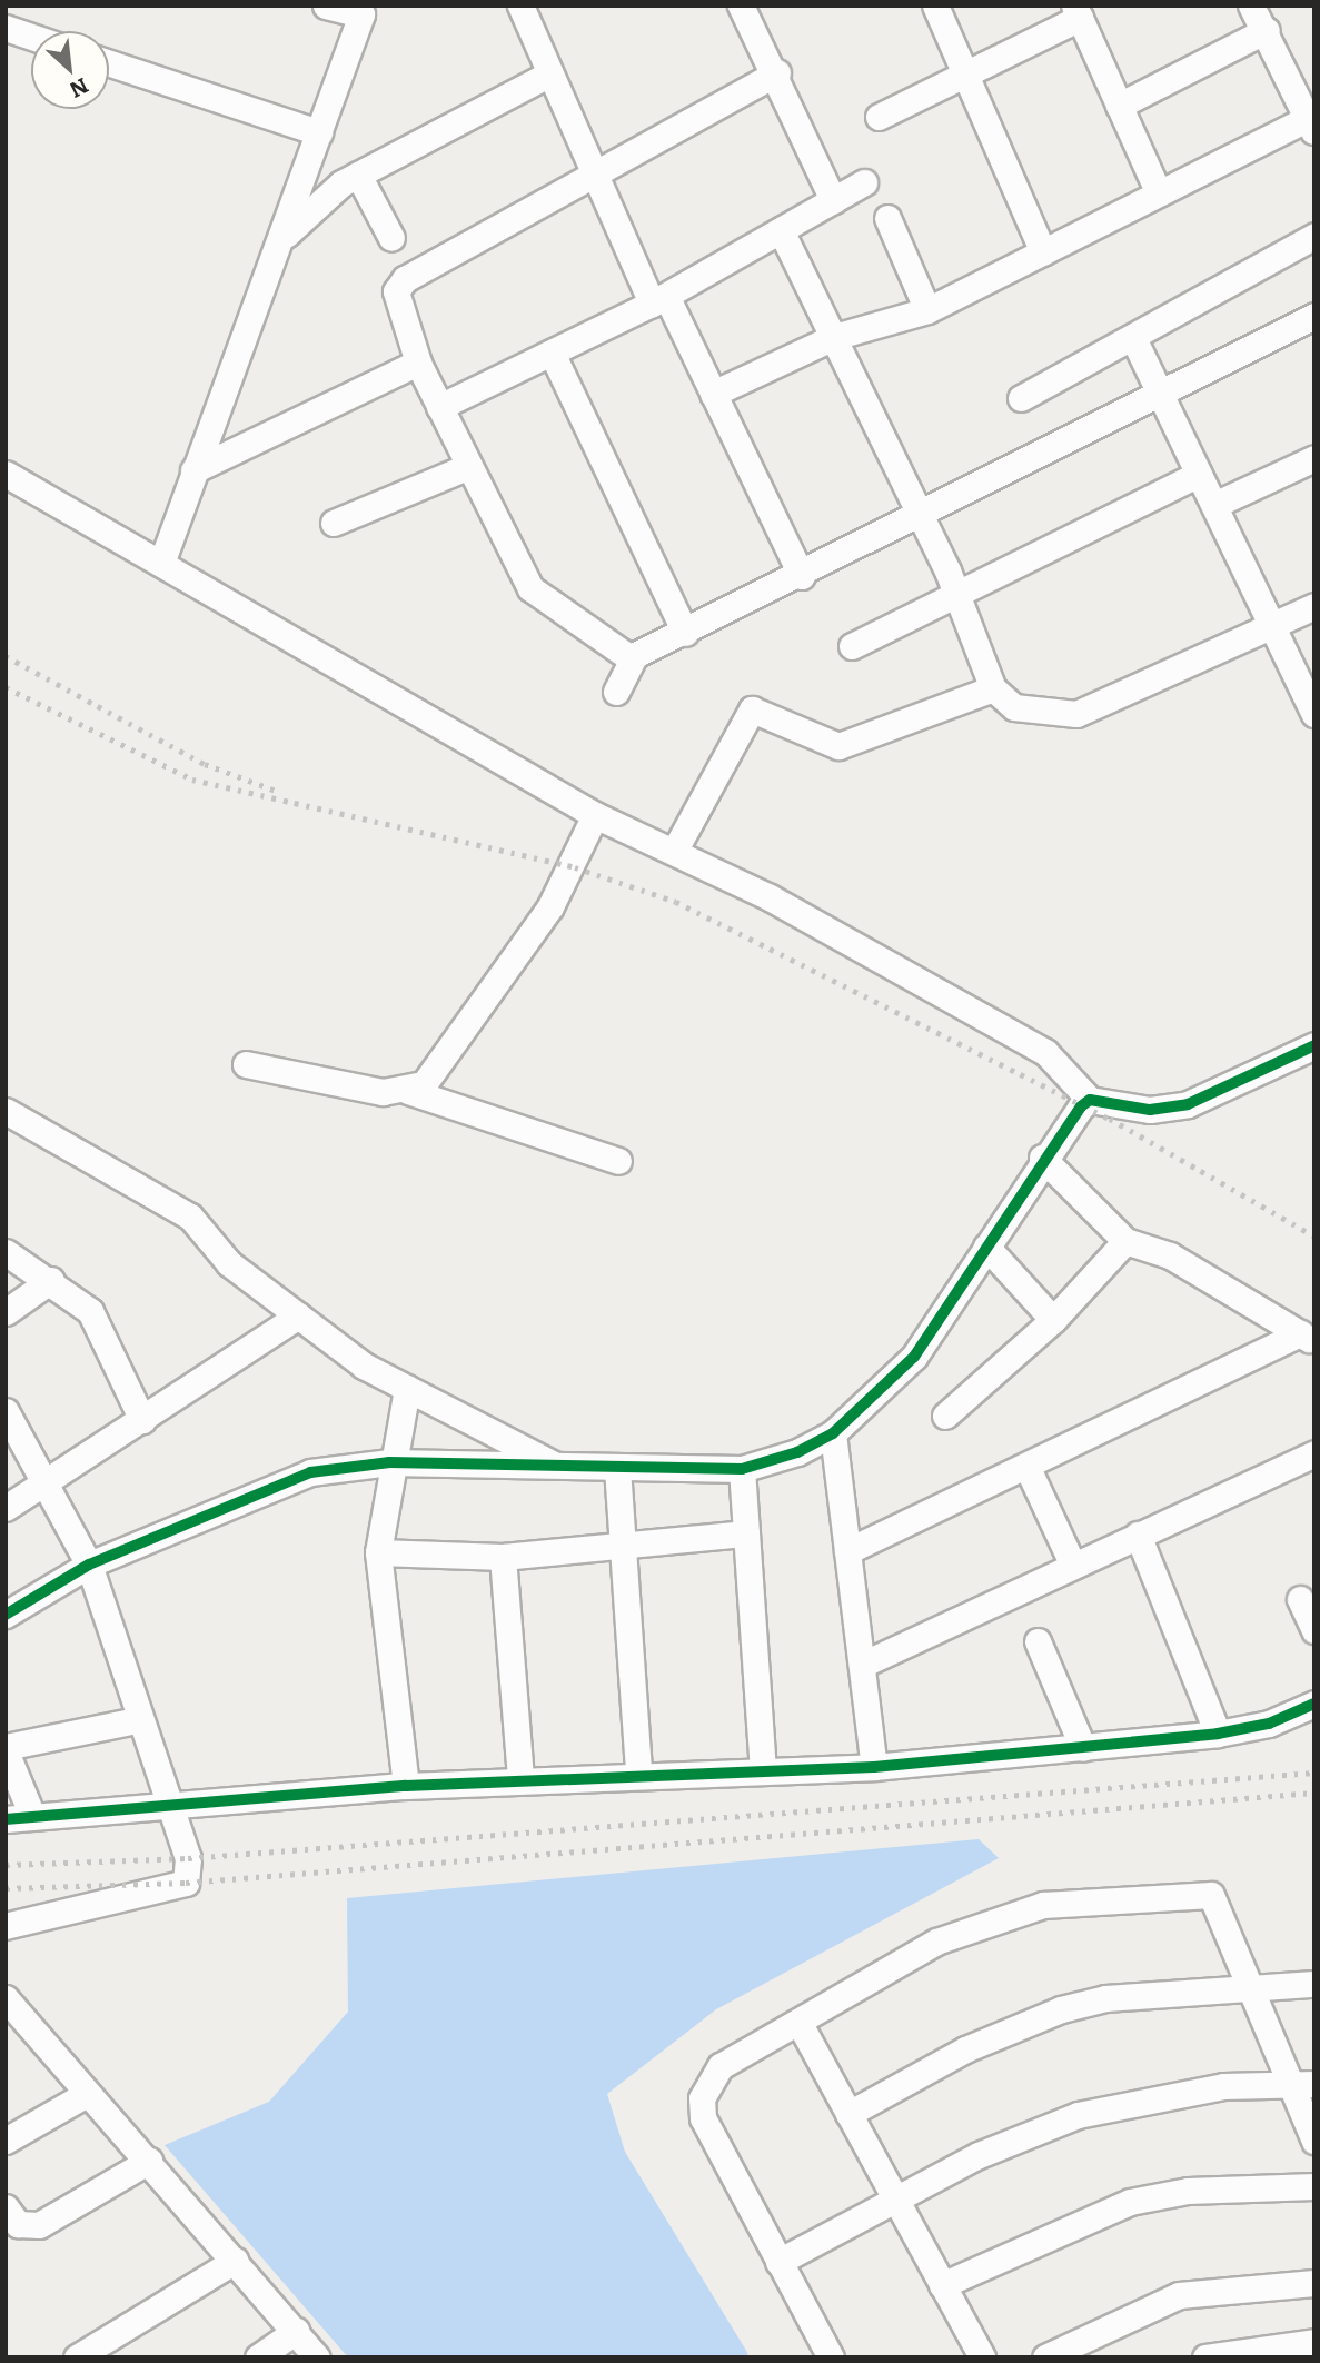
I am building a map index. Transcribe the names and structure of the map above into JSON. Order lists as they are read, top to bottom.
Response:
{
  "north": "bottom right"
}
